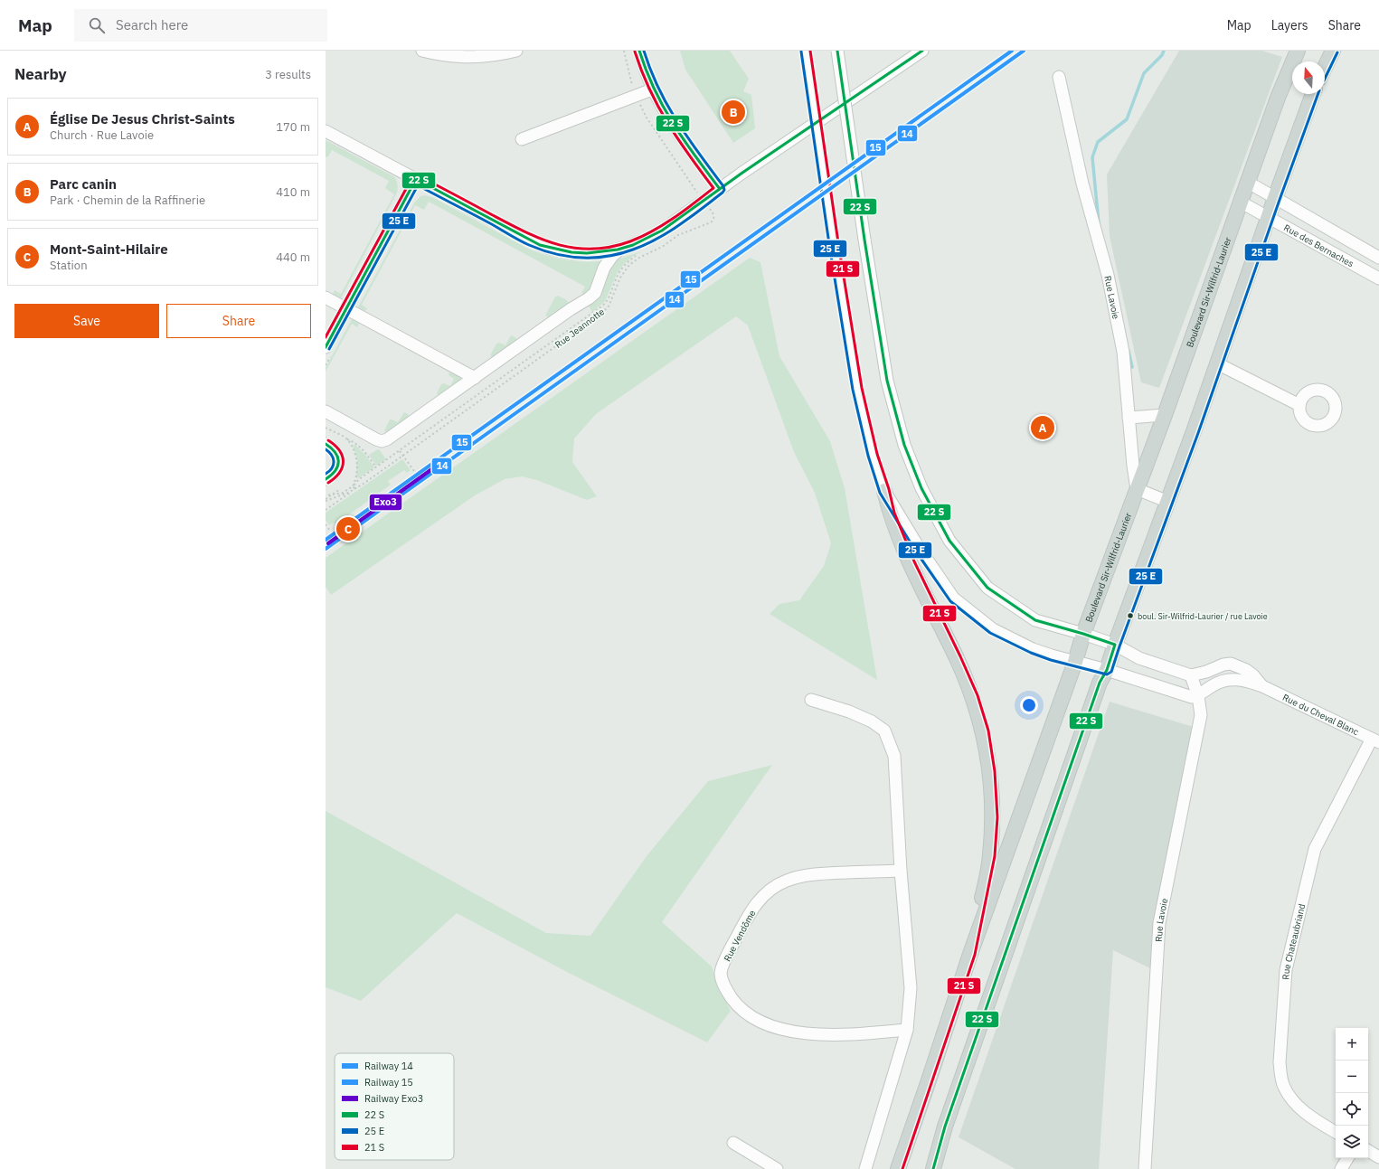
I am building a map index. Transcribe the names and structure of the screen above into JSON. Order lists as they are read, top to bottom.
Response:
{
  "streets": {
    "main road": ["Boulevard Sir-Wilfrid-Laurier"],
    "street": [
      "Rue des Bernaches",
      "Rue Lavoie",
      "Rue du Cheval Blanc",
      "Rue Vendôme",
      "Rue Chateaubriand"
    ],
    "path": ["Rue Jeannotte"]
  },
  "crossings": [
    ["Rue des Bernaches", "Boulevard Sir-Wilfrid-Laurier"],
    ["Boulevard Sir-Wilfrid-Laurier", "Rue Lavoie"],
    ["Rue Lavoie", "Rue du Cheval Blanc"],
    ["Rue du Cheval Blanc", "Rue Chateaubriand"]
  ],
  "places": ["boul. Sir-Wilfrid-Laurier / rue Lavoie"],
  "lines": ["rail line 14", "rail line 15", "rail line Exo3"],
  "legend": [
    "Railway 14",
    "Railway 15",
    "Railway Exo3",
    "22 S",
    "25 E",
    "21 S"
  ],
  "north": "top",
  "page": {
    "header": "Map",
    "search": "Search here",
    "nav": ["Map", "Layers", "Share"],
    "heading": ["Nearby", "3 results"],
    "list": [
      {
        "mark": "A",
        "name": "Église De Jesus Christ-Saints",
        "note": "Church · Rue Lavoie",
        "value": "170 m"
      },
      {
        "mark": "B",
        "name": "Parc canin",
        "note": "Park · Chemin de la Raffinerie",
        "value": "410 m"
      },
      {
        "mark": "C",
        "name": "Mont-Saint-Hilaire",
        "note": "Station",
        "value": "440 m"
      }
    ],
    "pins": ["B", "A", "C"],
    "buttons": ["Save", "Share"],
    "map_buttons": ["+", "−"]
  }
}
